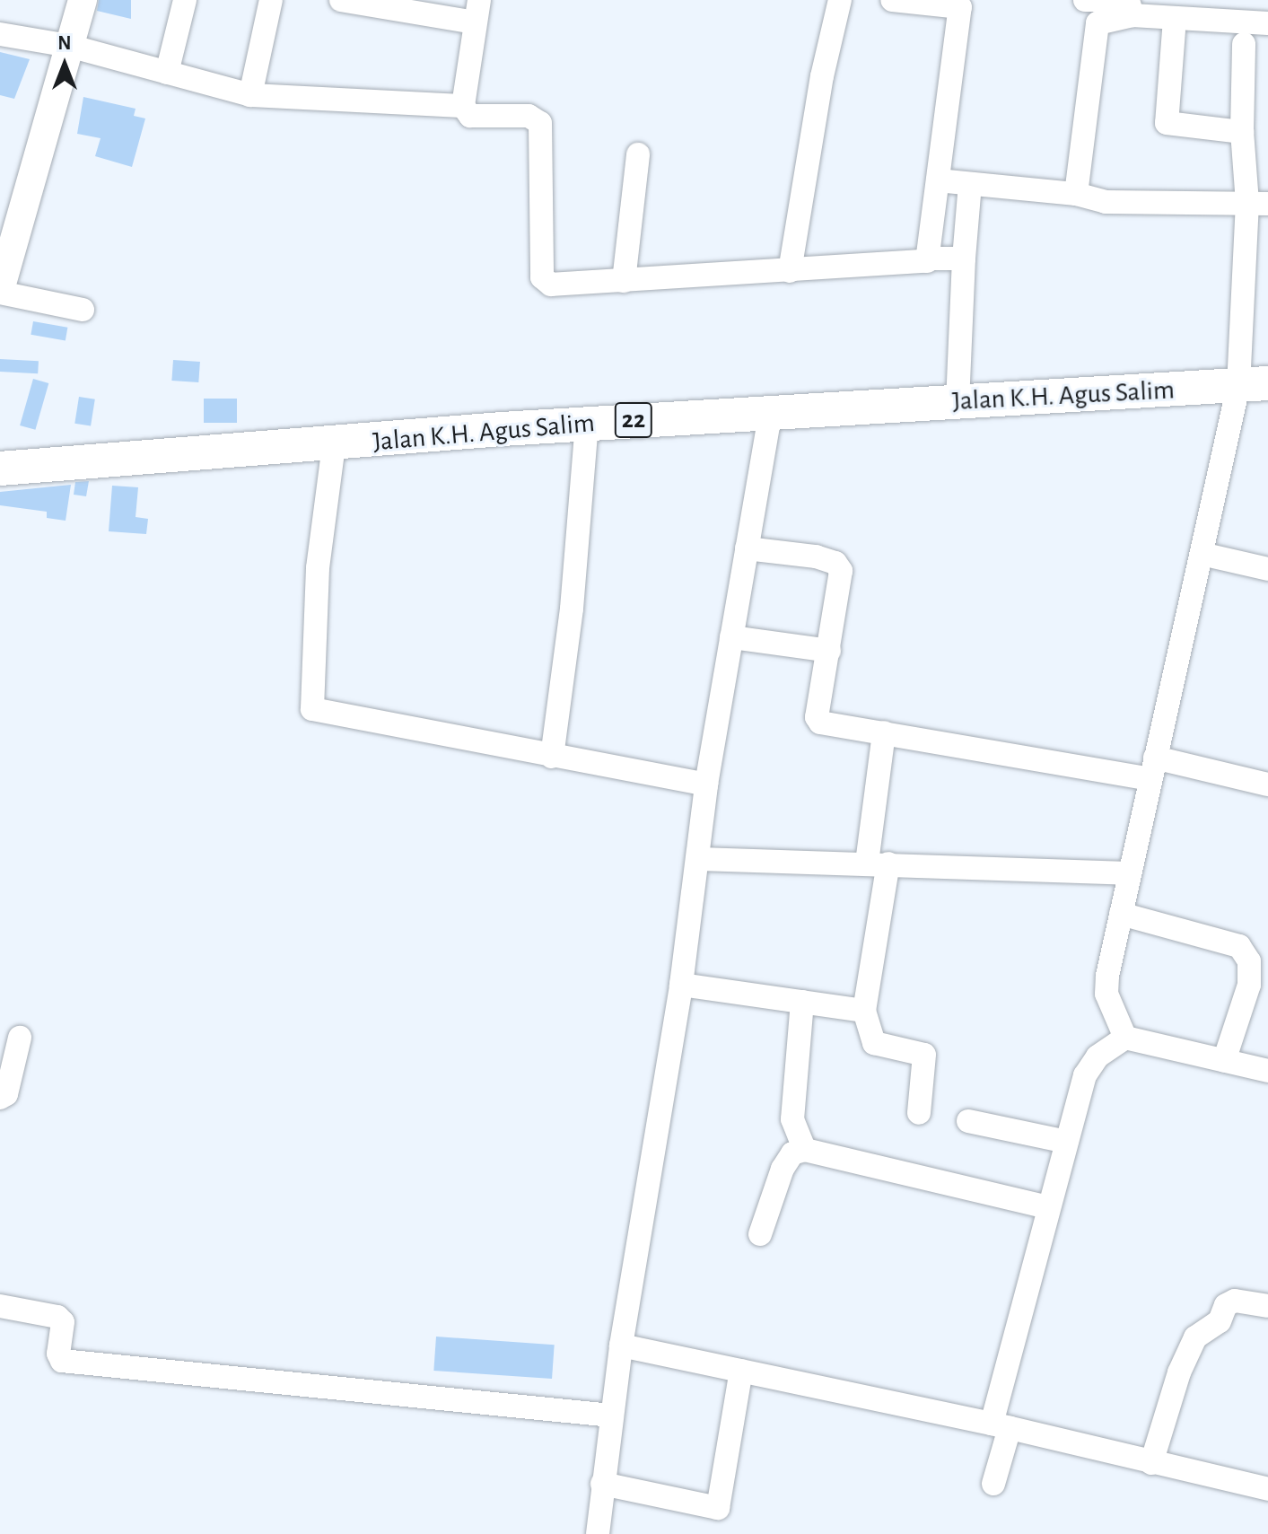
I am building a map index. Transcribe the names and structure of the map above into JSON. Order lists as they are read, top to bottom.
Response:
{
  "streets": {
    "highway": ["Jalan K.H. Agus Salim", "22"]
  },
  "north": "top"
}
